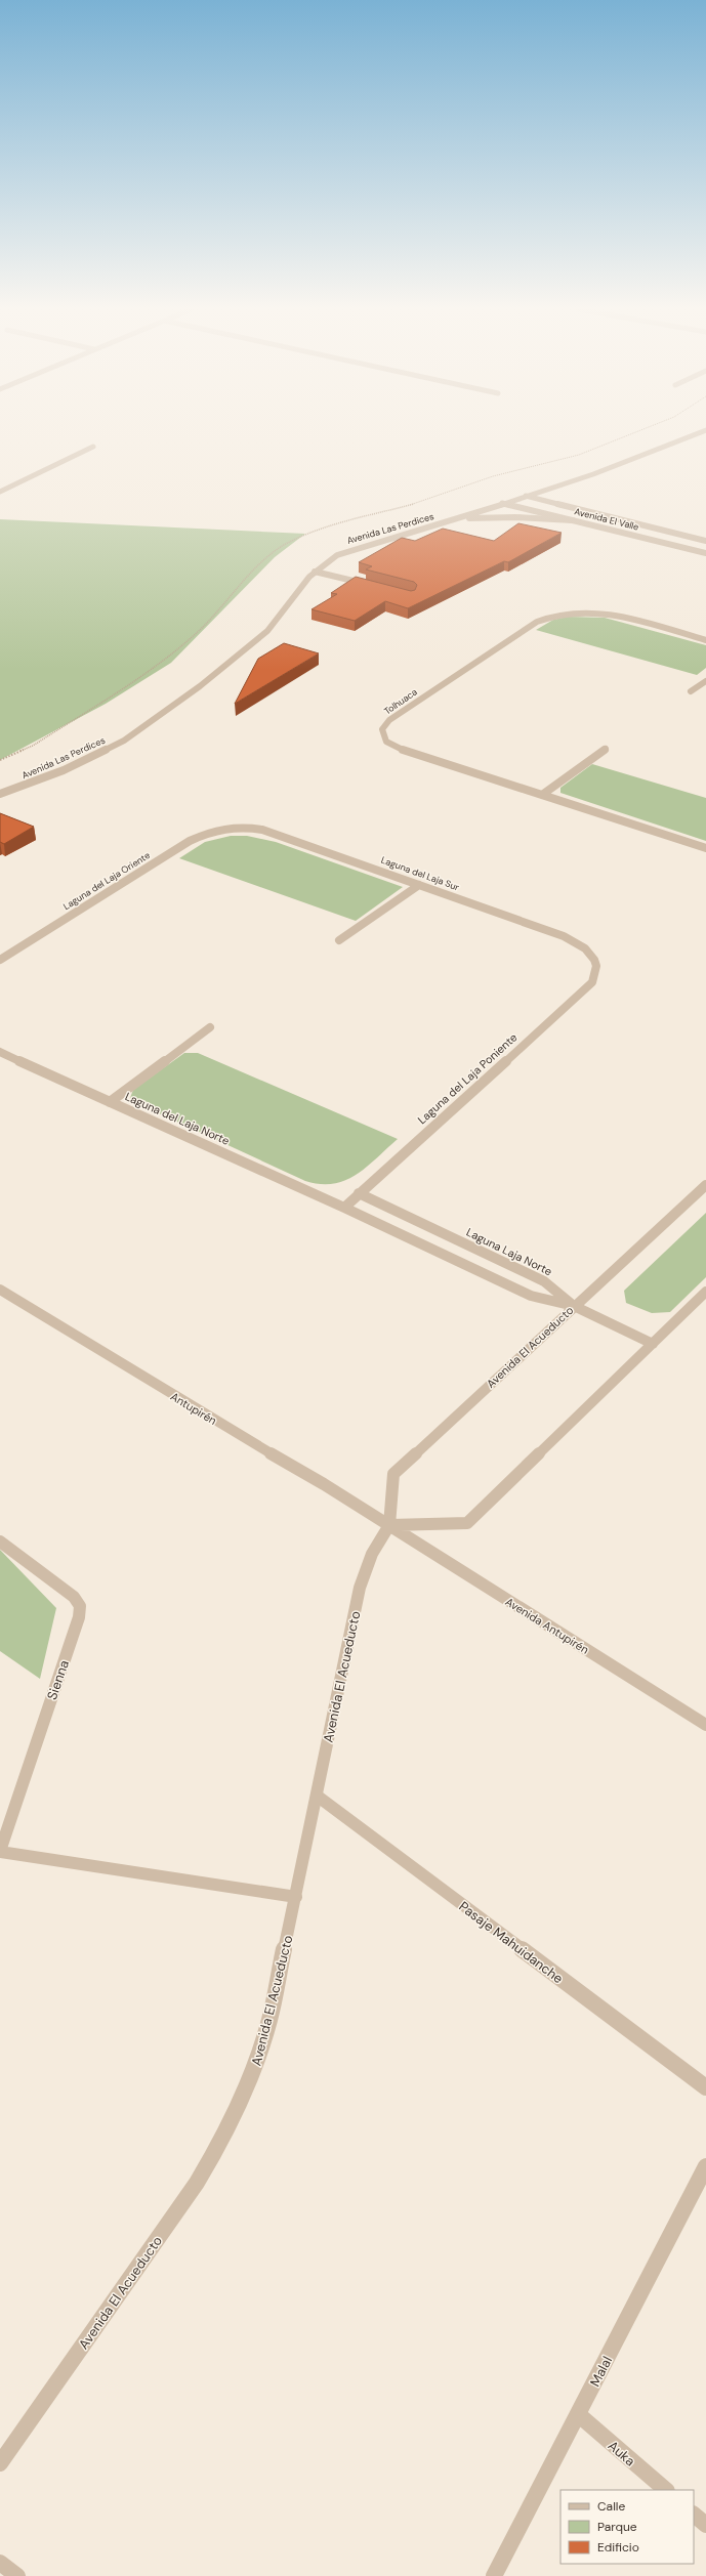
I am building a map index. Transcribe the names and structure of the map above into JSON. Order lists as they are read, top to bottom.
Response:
{
  "streets": {
    "street": [
      "Avenida El Valle",
      "Avenida Las Perdices",
      "Tolhuaca",
      "Laguna del Laja Sur",
      "Laguna del Laja Oriente",
      "Laguna del Laja Poniente",
      "Laguna del Laja Norte",
      "Laguna Laja Norte",
      "Avenida El Acueducto",
      "Antupirén",
      "Avenida Antupirén",
      "Sienna",
      "Pasaje Mahuidanche",
      "Malal",
      "Auka"
    ]
  },
  "crossings": [
    ["Avenida El Valle", "Avenida Las Perdices"],
    ["Laguna del Laja Sur", "Laguna del Laja Oriente"],
    ["Laguna del Laja Sur", "Laguna del Laja Poniente"],
    ["Laguna del Laja Poniente", "Laguna del Laja Norte"],
    ["Laguna del Laja Poniente", "Laguna Laja Norte"],
    ["Laguna Laja Norte", "Avenida El Acueducto"],
    ["Avenida El Acueducto", "Antupirén"],
    ["Avenida El Acueducto", "Avenida Antupirén"],
    ["Avenida El Acueducto", "Sienna"],
    ["Avenida El Acueducto", "Pasaje Mahuidanche"],
    ["Antupirén", "Avenida Antupirén"],
    ["Malal", "Auka"]
  ],
  "legend": ["Calle", "Parque", "Edificio"]
}
